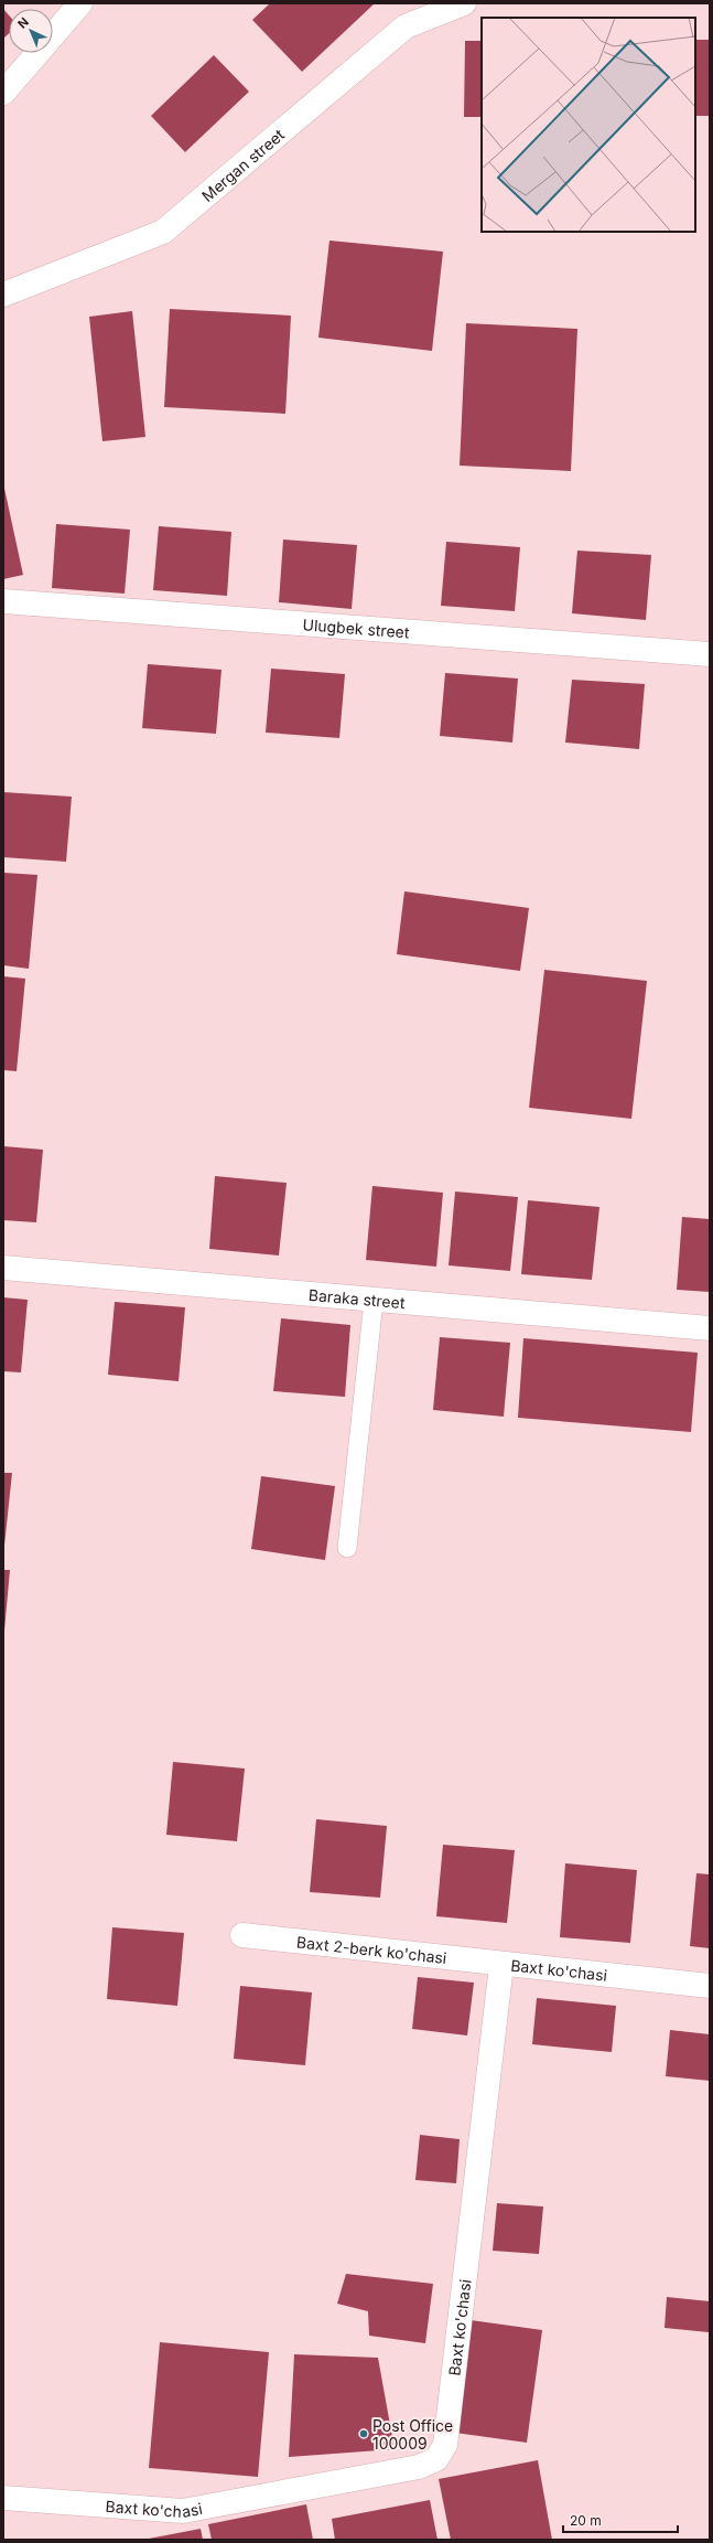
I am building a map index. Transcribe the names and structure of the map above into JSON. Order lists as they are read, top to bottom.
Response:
{
  "streets": {
    "street": [
      "Mergan street",
      "Ulugbek street",
      "Baraka street",
      "Baxt 2-berk ko'chasi",
      "Baxt ko'chasi"
    ]
  },
  "crossings": [
    ["Baxt 2-berk ko'chasi", "Baxt ko'chasi"]
  ],
  "places": ["Post Office 100009"],
  "scale_bar": "20 m",
  "north": "top left"
}
